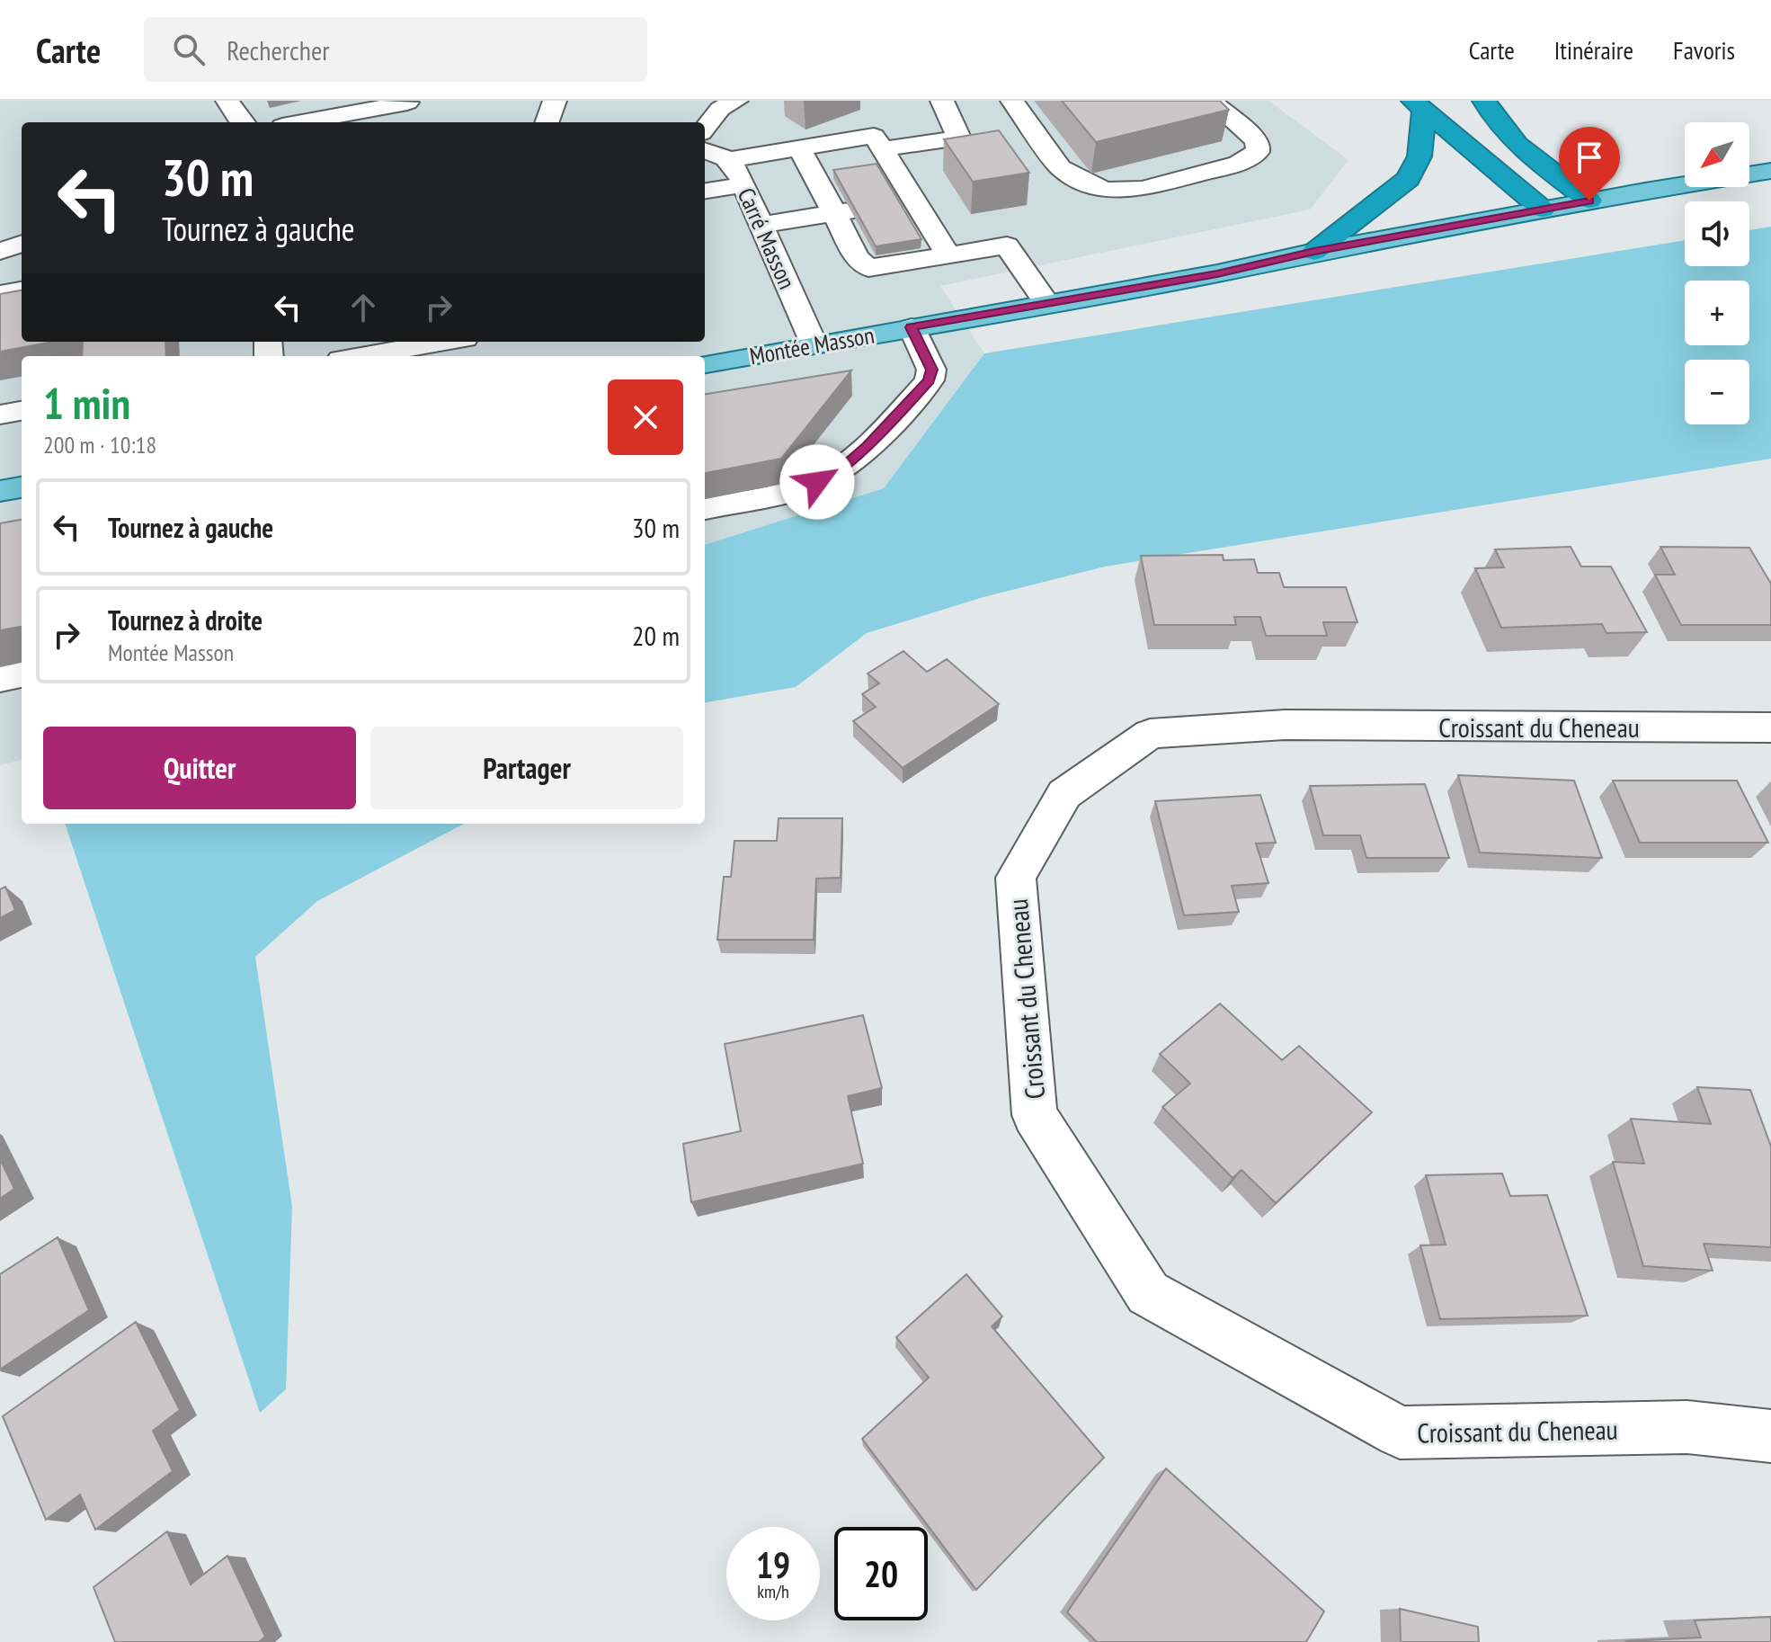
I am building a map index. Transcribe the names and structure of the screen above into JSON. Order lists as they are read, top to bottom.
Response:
{
  "streets": {
    "main road": ["Montée Masson"],
    "street": ["Carré Masson", "Croissant du Cheneau"]
  },
  "crossings": [
    ["Carré Masson", "Montée Masson"]
  ],
  "north": "bottom left",
  "page": {
    "header": "Carte",
    "search": "Rechercher",
    "nav": ["Carte", "Itinéraire", "Favoris"],
    "map_buttons": ["+", "−"],
    "turn": ["30 m", "Tournez à gauche"],
    "heading": ["1 min", "200 m · 10:18"],
    "list": [
      {
        "name": "Tournez à gauche",
        "value": "30 m"
      },
      {
        "name": "Tournez à droite",
        "note": "Montée Masson",
        "value": "20 m"
      }
    ],
    "buttons": ["Quitter", "Partager"],
    "speed": "19 km/h",
    "limit": "20"
  }
}
